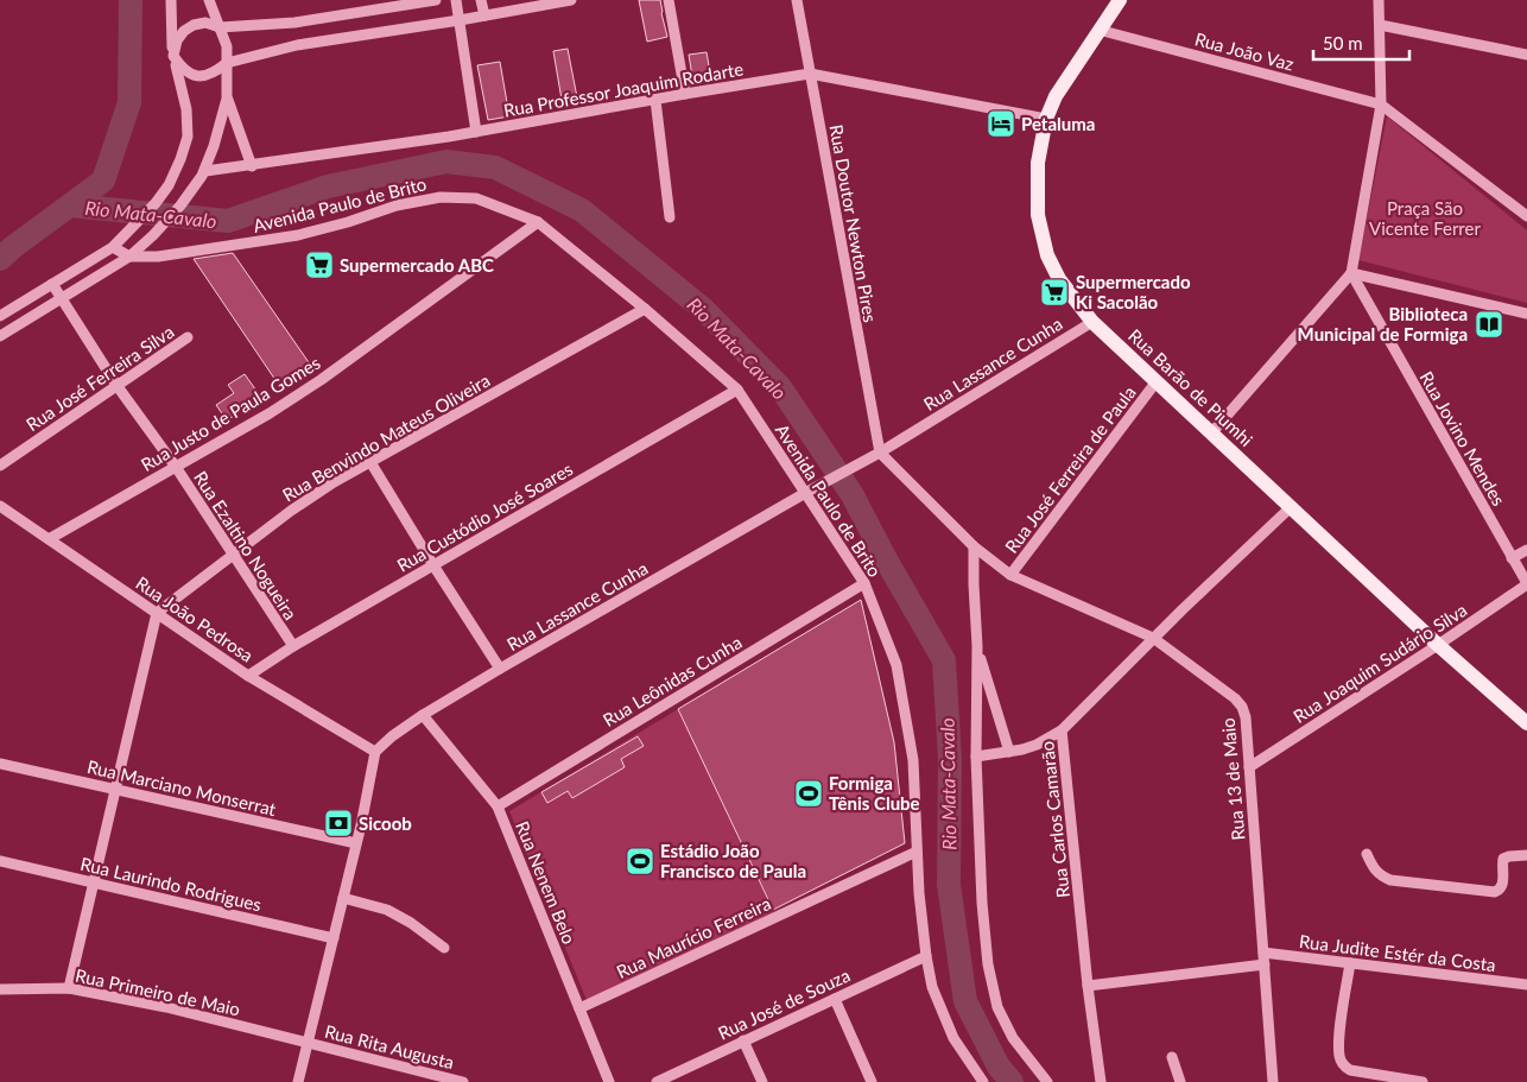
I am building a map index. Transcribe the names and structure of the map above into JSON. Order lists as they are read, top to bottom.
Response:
{
  "streets": {
    "main road": ["Rua Barão de Piumhi"],
    "street": [
      "Rua João Vaz",
      "Rua Professor Joaquim Rodarte",
      "Avenida Paulo de Brito",
      "Rua Doutor Newton Pires",
      "Rua Lassance Cunha",
      "Rua José Ferreira Silva",
      "Rua Justo de Paula Gomes",
      "Rua Benvindo Mateus Oliveira",
      "Rua Jovino Mendes",
      "Rua José Ferreira de Paula",
      "Rua Custódio José Soares",
      "Rua Ezaltino Nogueira",
      "Rua João Pedrosa",
      "Rua Joaquim Sudário Silva",
      "Rua Leônidas Cunha",
      "Rua 13 de Maio",
      "Rua Marciano Monserrat",
      "Rua Carlos Camarão",
      "Rua Nenem Belo",
      "Rua Laurindo Rodrigues",
      "Rua Maurício Ferreira",
      "Rua Judite Estér da Costa",
      "Rua Primeiro de Maio",
      "Rua José de Souza",
      "Rua Rita Augusta"
    ]
  },
  "crossings": [
    ["Rua João Vaz", "Rua Barão de Piumhi"],
    ["Rua Professor Joaquim Rodarte", "Rua Doutor Newton Pires"],
    ["Rua Professor Joaquim Rodarte", "Rua Barão de Piumhi"],
    ["Avenida Paulo de Brito", "Rua Lassance Cunha"],
    ["Avenida Paulo de Brito", "Rua Justo de Paula Gomes"],
    ["Avenida Paulo de Brito", "Rua Benvindo Mateus Oliveira"],
    ["Avenida Paulo de Brito", "Rua Custódio José Soares"],
    ["Avenida Paulo de Brito", "Rua Leônidas Cunha"],
    ["Avenida Paulo de Brito", "Rua Maurício Ferreira"],
    ["Avenida Paulo de Brito", "Rua José de Souza"],
    ["Rua Doutor Newton Pires", "Rua Lassance Cunha"],
    ["Rua Doutor Newton Pires", "Rua 13 de Maio"],
    ["Rua Lassance Cunha", "Rua Barão de Piumhi"],
    ["Rua Lassance Cunha", "Rua João Pedrosa"],
    ["Rua Lassance Cunha", "Rua 13 de Maio"],
    ["Rua Lassance Cunha", "Rua Nenem Belo"],
    ["Rua José Ferreira Silva", "Rua Ezaltino Nogueira"],
    ["Rua Barão de Piumhi", "Rua José Ferreira de Paula"],
    ["Rua Barão de Piumhi", "Rua Joaquim Sudário Silva"],
    ["Rua Barão de Piumhi", "Rua Carlos Camarão"],
    ["Rua Justo de Paula Gomes", "Rua Ezaltino Nogueira"],
    ["Rua Justo de Paula Gomes", "Rua João Pedrosa"],
    ["Rua Benvindo Mateus Oliveira", "Rua Ezaltino Nogueira"],
    ["Rua Benvindo Mateus Oliveira", "Rua João Pedrosa"],
    ["Rua Jovino Mendes", "Rua Joaquim Sudário Silva"],
    ["Rua José Ferreira de Paula", "Rua 13 de Maio"],
    ["Rua Custódio José Soares", "Rua Ezaltino Nogueira"],
    ["Rua Custódio José Soares", "Rua João Pedrosa"],
    ["Rua Joaquim Sudário Silva", "Rua 13 de Maio"],
    ["Rua Leônidas Cunha", "Rua Nenem Belo"],
    ["Rua 13 de Maio", "Rua Carlos Camarão"],
    ["Rua 13 de Maio", "Rua Judite Estér da Costa"],
    ["Rua Carlos Camarão", "Rua Judite Estér da Costa"],
    ["Rua Nenem Belo", "Rua Maurício Ferreira"],
    ["Rua Primeiro de Maio", "Rua Rita Augusta"]
  ],
  "water": ["Rio Mata-Cavalo"],
  "parks": ["Praça São Vicente Ferrer"],
  "places": {
    "hotel": ["Petaluma"],
    "supermarket": ["Supermercado ABC", "Supermercado Ki Sacolão"],
    "library": ["Biblioteca Municipal de Formiga"],
    "sports": ["Formiga Tênis Clube", "Estádio João Francisco de Paula"],
    "bank": ["Sicoob"]
  },
  "scale_bar": "50 m"
}
